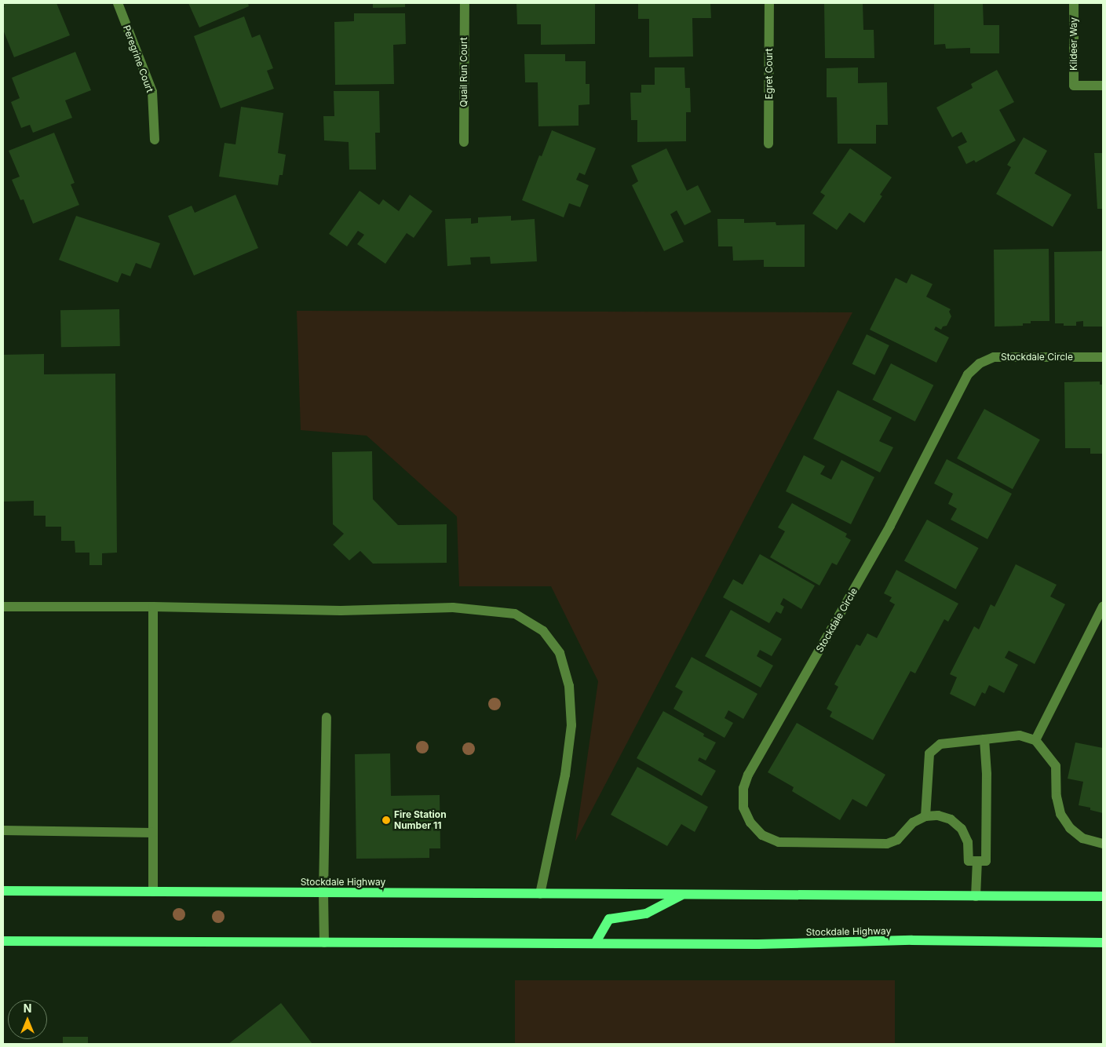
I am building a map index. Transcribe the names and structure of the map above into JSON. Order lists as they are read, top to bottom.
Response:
{
  "streets": {
    "main road": ["Stockdale Highway"],
    "street": [
      "Kildeer Way",
      "Peregrine Court",
      "Quail Run Court",
      "Egret Court",
      "Stockdale Circle"
    ]
  },
  "places": ["Fire Station Number 11"],
  "north": "top"
}
